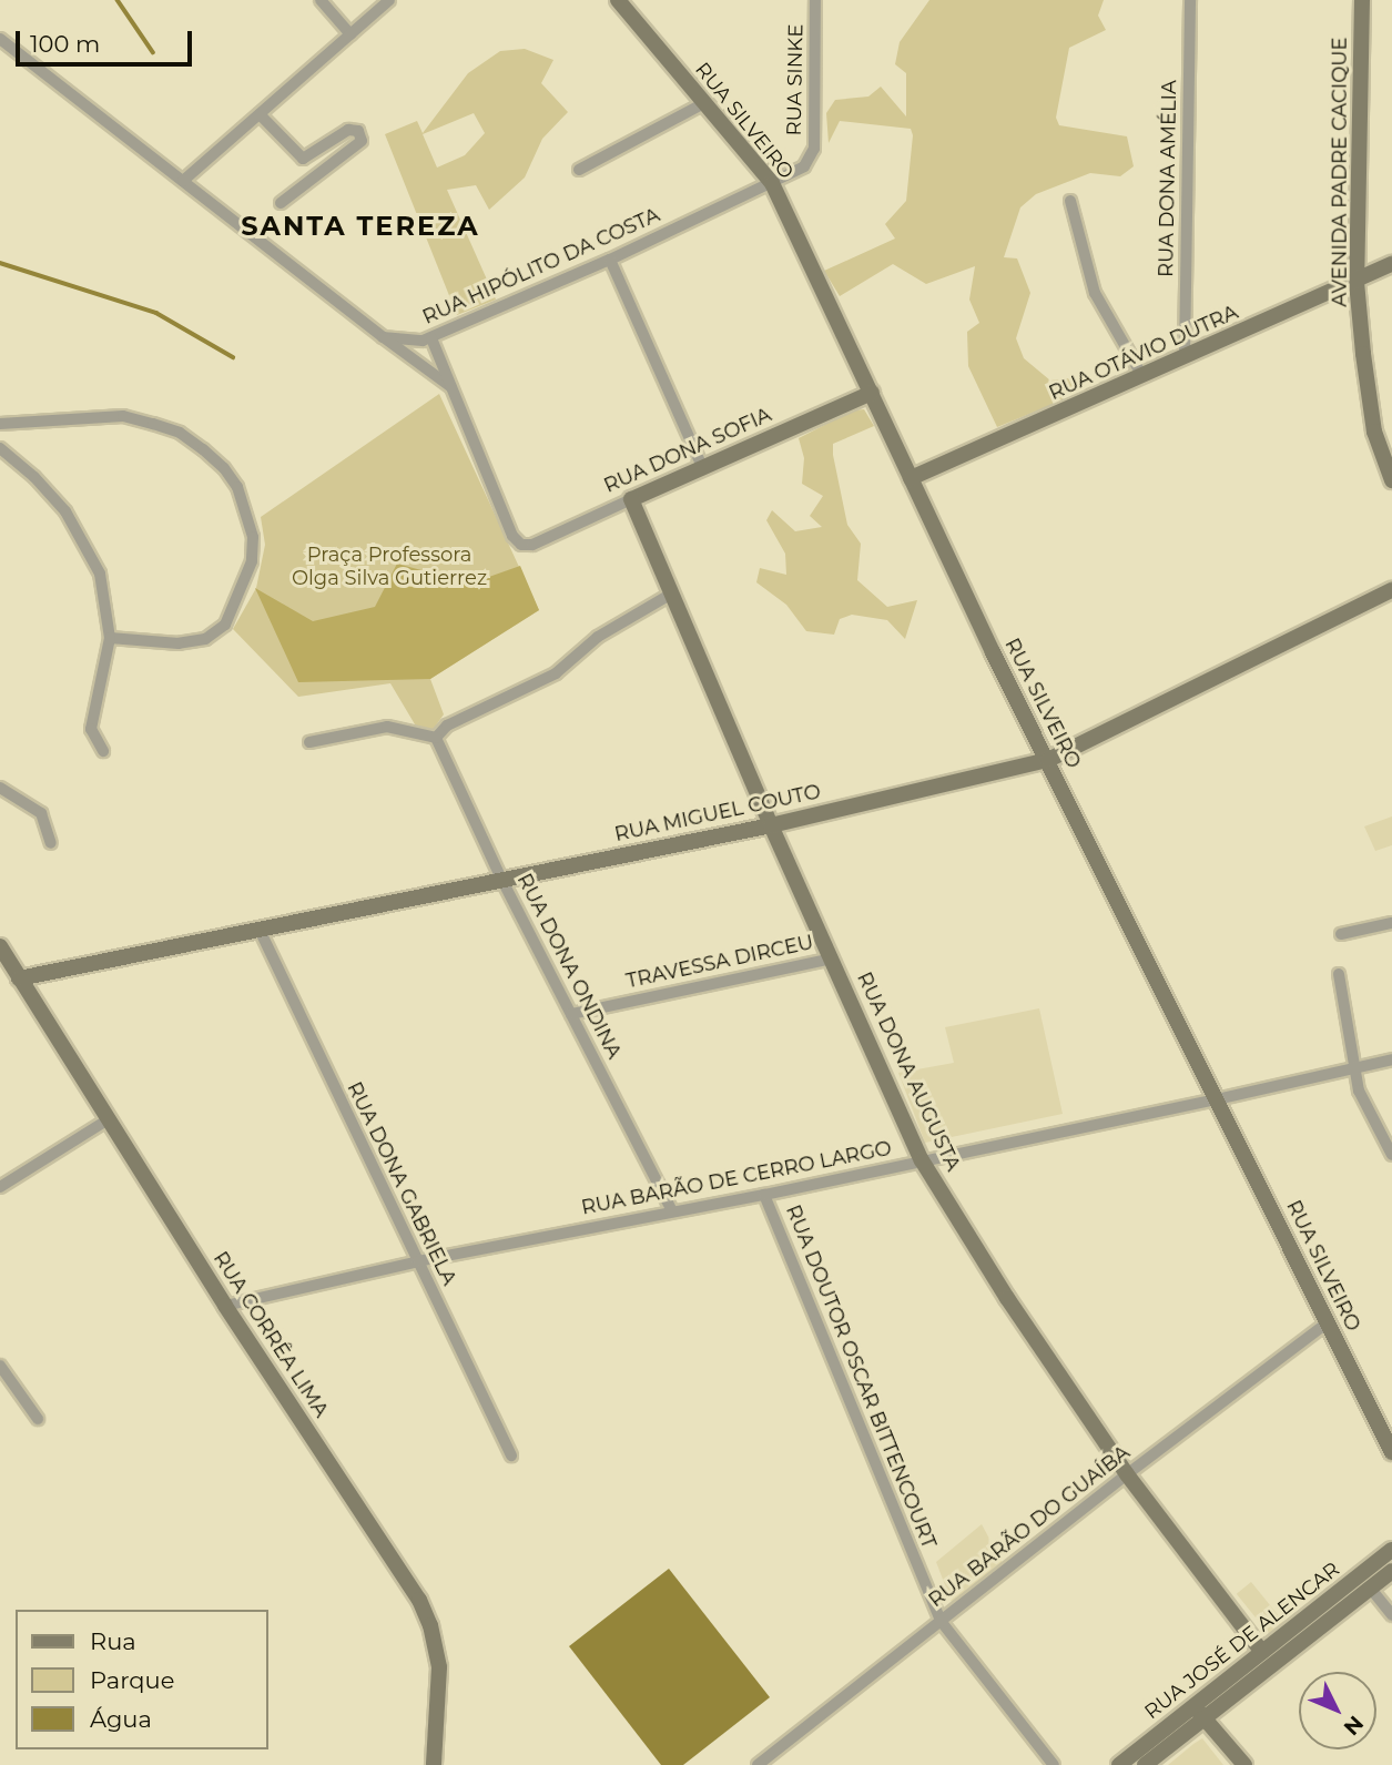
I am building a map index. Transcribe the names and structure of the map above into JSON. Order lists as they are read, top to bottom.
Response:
{
  "streets": {
    "street": [
      "RUA SINKE",
      "RUA SILVEIRO",
      "AVENIDA PADRE CACIQUE",
      "RUA DONA AMÉLIA",
      "RUA HIPÓLITO DA COSTA",
      "RUA OTÁVIO DUTRA",
      "RUA DONA SOFIA",
      "RUA MIGUEL COUTO",
      "TRAVESSA DIRCEU",
      "RUA DONA ONDINA",
      "RUA DONA AUGUSTA",
      "RUA BARÃO DE CERRO LARGO",
      "RUA DONA GABRIELA",
      "RUA CORRÊA LIMA",
      "RUA DOUTOR OSCAR BITTENCOURT",
      "RUA BARÃO DO GUAÍBA",
      "RUA JOSÉ DE ALENCAR"
    ]
  },
  "crossings": [
    ["RUA SINKE", "RUA SILVEIRO"],
    ["RUA SINKE", "RUA HIPÓLITO DA COSTA"],
    ["RUA SILVEIRO", "RUA HIPÓLITO DA COSTA"],
    ["RUA SILVEIRO", "RUA OTÁVIO DUTRA"],
    ["RUA SILVEIRO", "RUA DONA SOFIA"],
    ["RUA SILVEIRO", "RUA MIGUEL COUTO"],
    ["RUA SILVEIRO", "RUA BARÃO DE CERRO LARGO"],
    ["RUA SILVEIRO", "RUA BARÃO DO GUAÍBA"],
    ["AVENIDA PADRE CACIQUE", "RUA OTÁVIO DUTRA"],
    ["RUA DONA AMÉLIA", "RUA OTÁVIO DUTRA"],
    ["RUA DONA SOFIA", "RUA DONA AUGUSTA"],
    ["RUA MIGUEL COUTO", "RUA DONA ONDINA"],
    ["RUA MIGUEL COUTO", "RUA DONA AUGUSTA"],
    ["RUA MIGUEL COUTO", "RUA DONA GABRIELA"],
    ["RUA MIGUEL COUTO", "RUA CORRÊA LIMA"],
    ["TRAVESSA DIRCEU", "RUA DONA ONDINA"],
    ["TRAVESSA DIRCEU", "RUA DONA AUGUSTA"],
    ["RUA DONA ONDINA", "RUA BARÃO DE CERRO LARGO"],
    ["RUA DONA AUGUSTA", "RUA BARÃO DE CERRO LARGO"],
    ["RUA DONA AUGUSTA", "RUA BARÃO DO GUAÍBA"],
    ["RUA DONA AUGUSTA", "RUA JOSÉ DE ALENCAR"],
    ["RUA BARÃO DE CERRO LARGO", "RUA DONA GABRIELA"],
    ["RUA BARÃO DE CERRO LARGO", "RUA CORRÊA LIMA"],
    ["RUA BARÃO DE CERRO LARGO", "RUA DOUTOR OSCAR BITTENCOURT"],
    ["RUA DOUTOR OSCAR BITTENCOURT", "RUA BARÃO DO GUAÍBA"]
  ],
  "districts": ["SANTA TEREZA"],
  "parks": ["Praça Professora Olga Silva Gutierrez"],
  "legend": ["Rua", "Parque", "Água"],
  "scale_bar": "100 m",
  "north": "bottom right"
}
